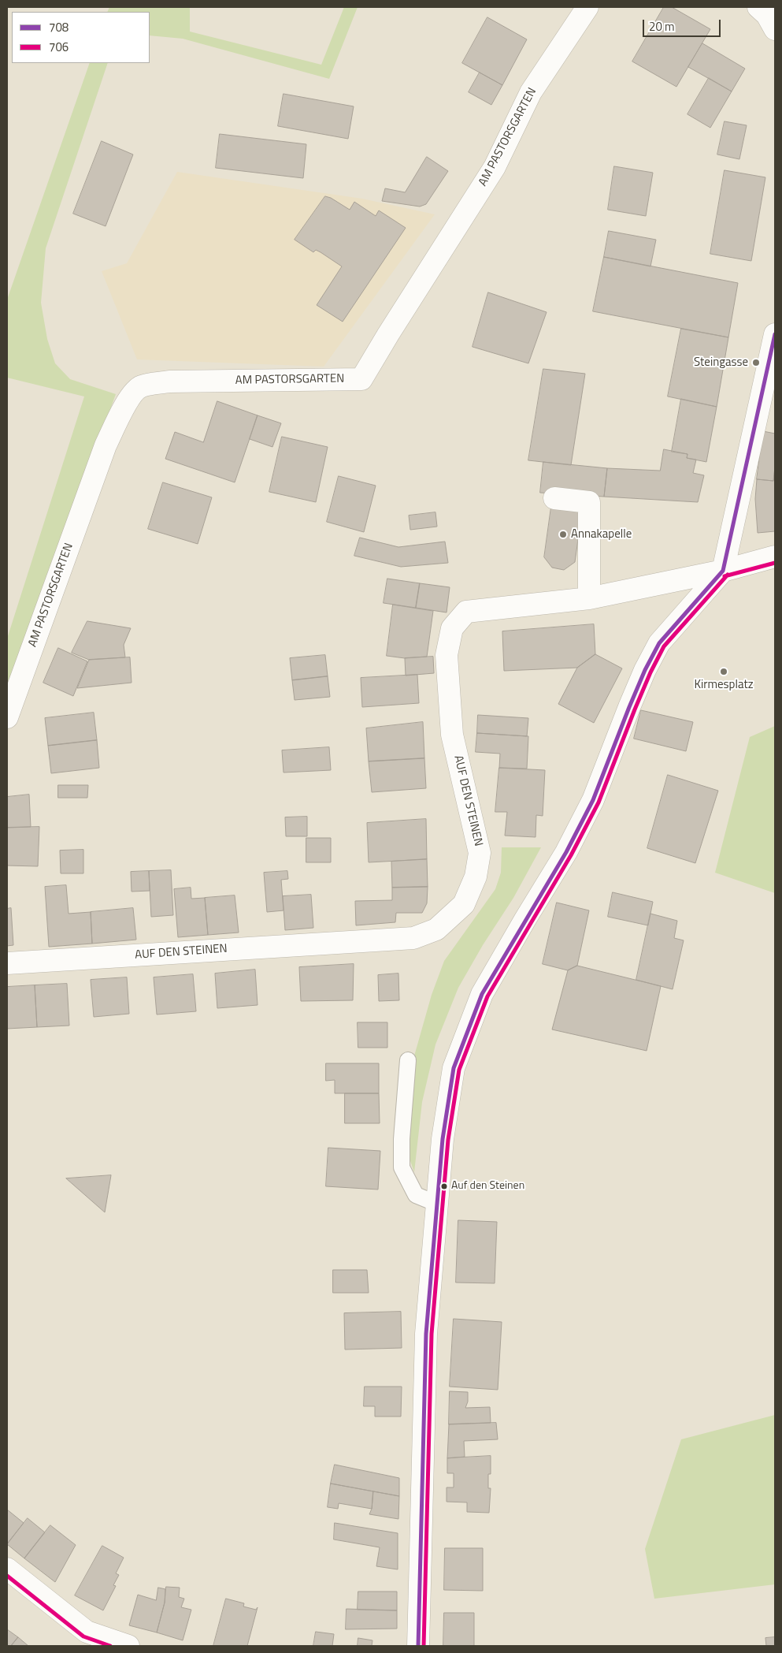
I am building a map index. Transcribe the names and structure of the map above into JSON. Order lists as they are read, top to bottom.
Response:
{
  "streets": {
    "street": ["AM PASTORSGARTEN", "AUF DEN STEINEN"]
  },
  "places": [
    "Steingasse",
    "Annakapelle",
    "Kirmesplatz",
    "Auf den Steinen"
  ],
  "lines": ["transit line 708", "transit line 706"],
  "legend": ["708", "706"],
  "scale_bar": "20 m"
}
